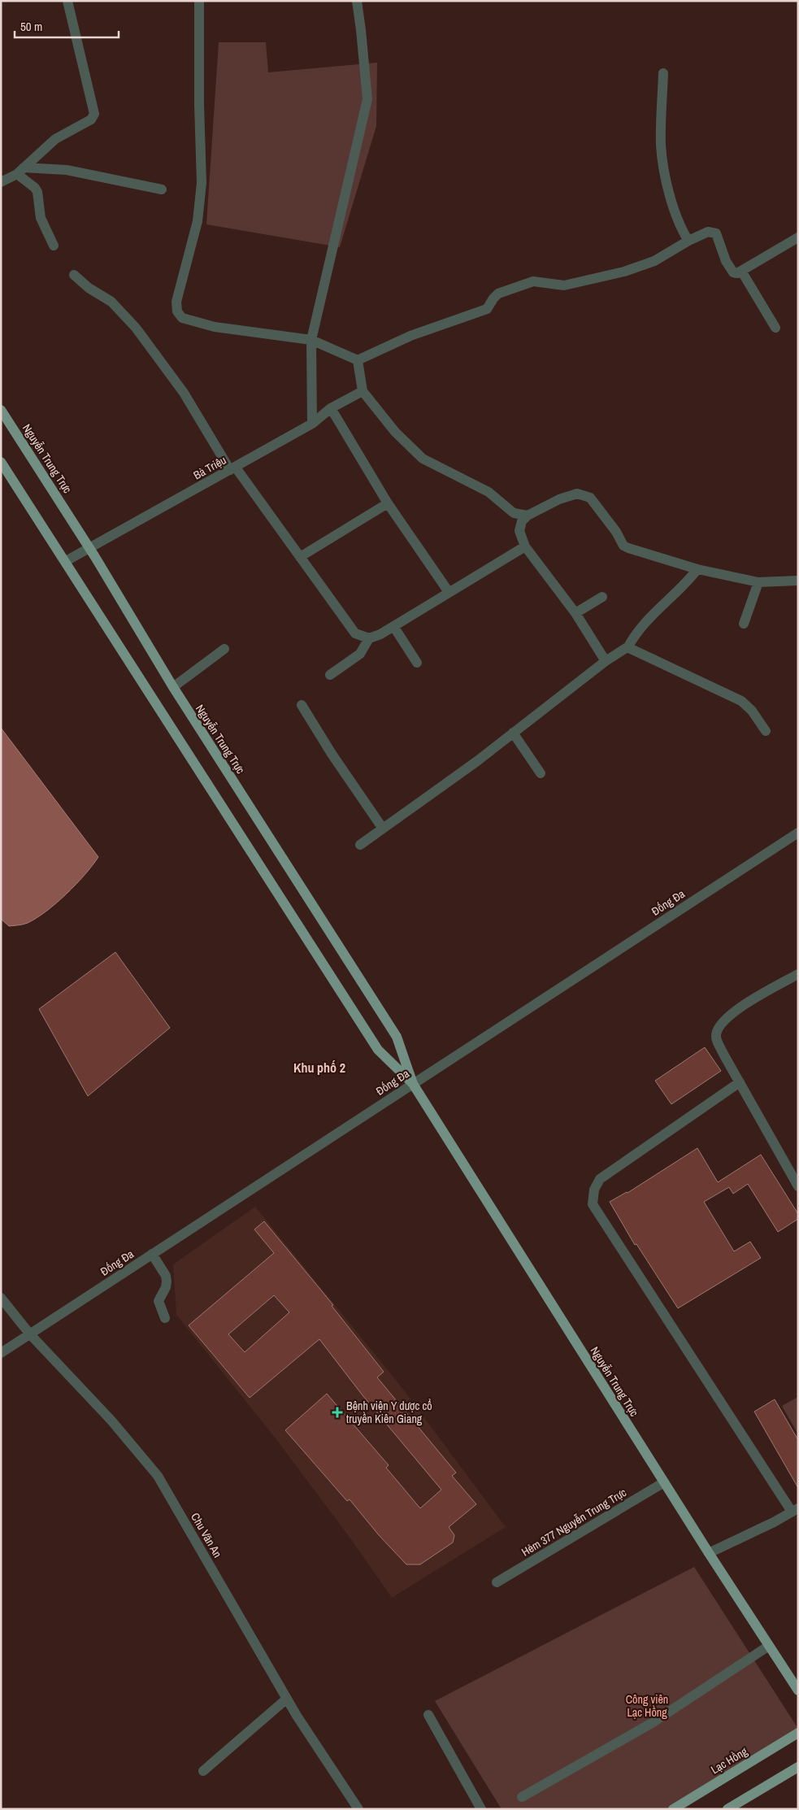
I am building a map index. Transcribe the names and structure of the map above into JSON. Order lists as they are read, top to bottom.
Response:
{
  "streets": {
    "main road": ["Nguyễn Trung Trực", "Lạc Hồng"],
    "street": [
      "Bà Triệu",
      "Đống Đa",
      "Hẻm 377 Nguyễn Trung Trực",
      "Chu Văn An"
    ]
  },
  "crossings": [
    ["Nguyễn Trung Trực", "Bà Triệu"],
    ["Nguyễn Trung Trực", "Đống Đa"],
    ["Nguyễn Trung Trực", "Hẻm 377 Nguyễn Trung Trực"],
    ["Đống Đa", "Chu Văn An"]
  ],
  "districts": ["Khu phố 2"],
  "parks": ["Công viên Lạc Hồng"],
  "places": {
    "health": ["Bệnh viện Y dược cổ truyền Kiên Giang"]
  },
  "scale_bar": "50 m"
}
